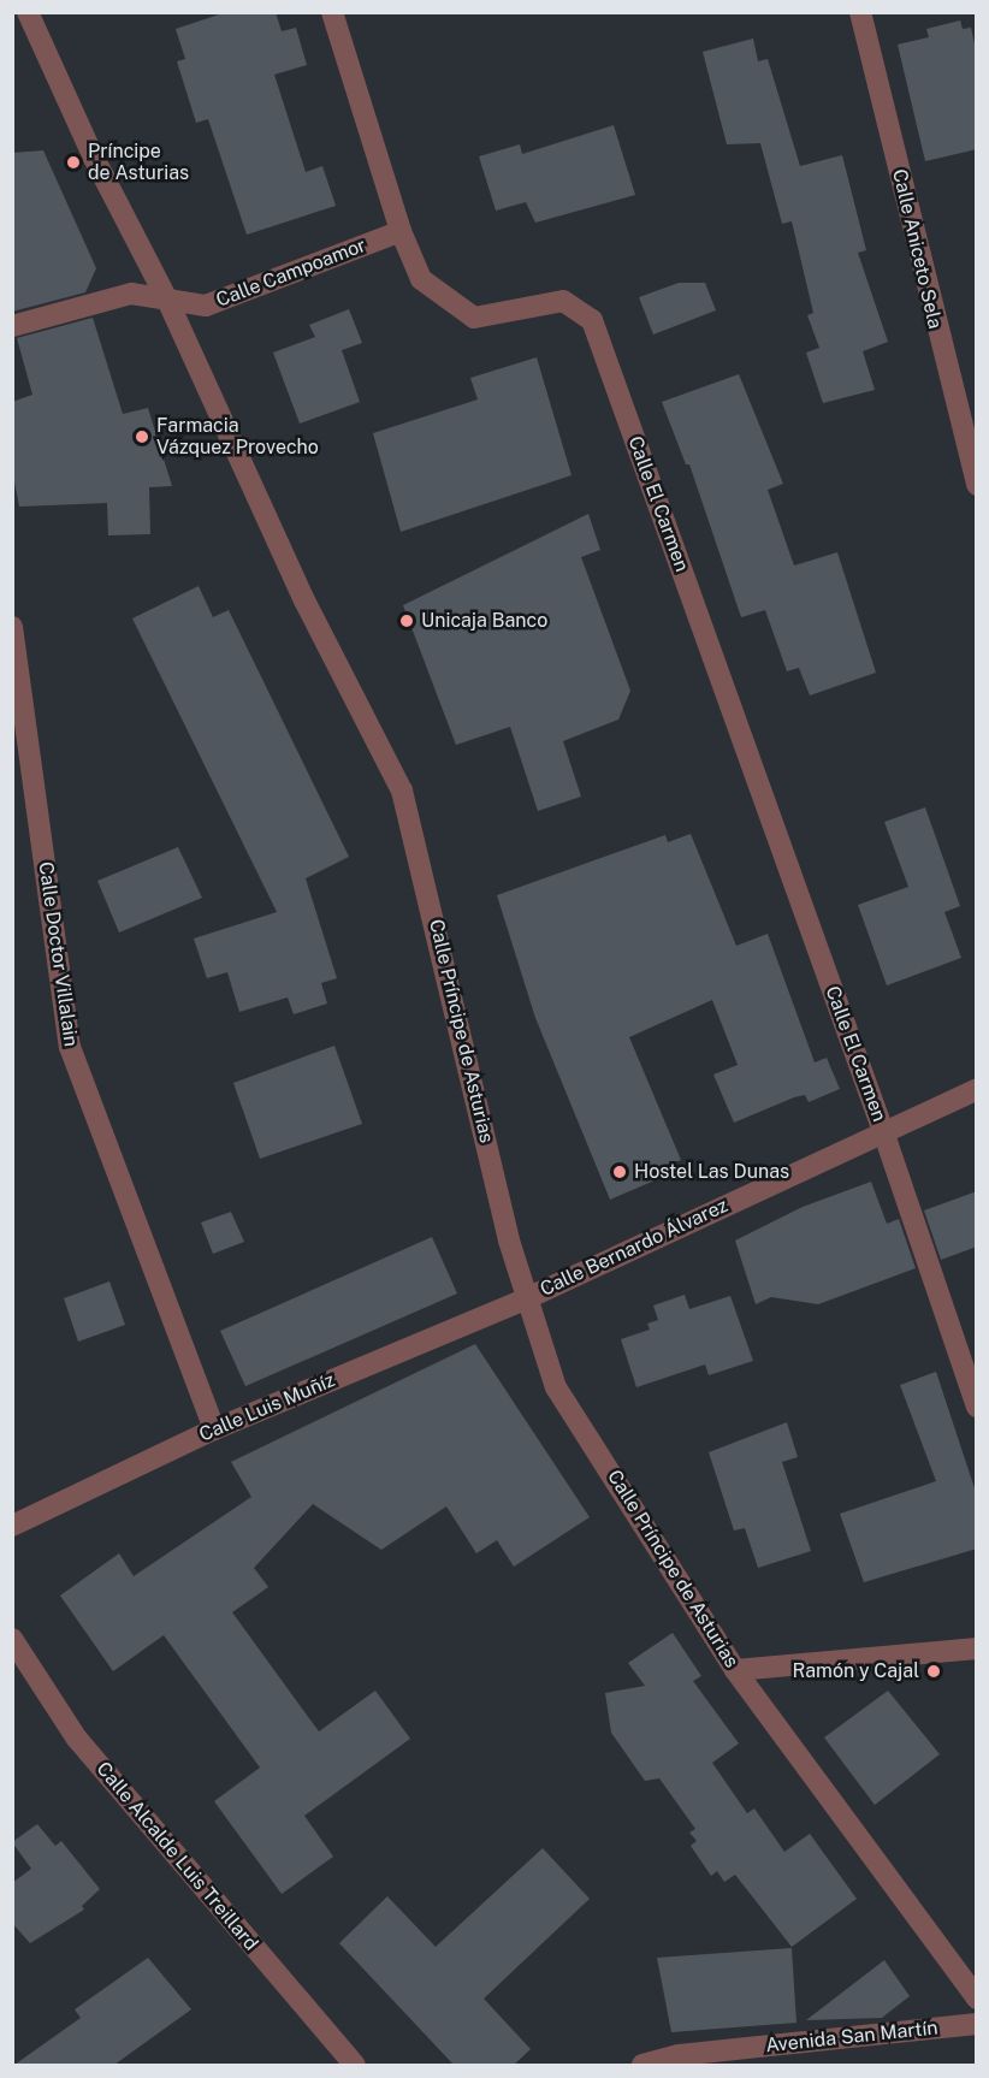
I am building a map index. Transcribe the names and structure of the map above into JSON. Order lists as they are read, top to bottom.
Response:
{
  "streets": {
    "street": [
      "Calle Aniceto Sela",
      "Calle Campoamor",
      "Calle El Carmen",
      "Calle Doctor Villalain",
      "Calle Príncipe de Asturias",
      "Calle Bernardo Álvarez",
      "Calle Luis Muñíz",
      "Calle Alcalde Luis Treillard",
      "Avenida San Martín"
    ]
  },
  "crossings": [
    ["Calle Campoamor", "Calle El Carmen"],
    ["Calle Campoamor", "Calle Príncipe de Asturias"],
    ["Calle El Carmen", "Calle Bernardo Álvarez"],
    ["Calle Doctor Villalain", "Calle Luis Muñíz"],
    ["Calle Príncipe de Asturias", "Calle Bernardo Álvarez"],
    ["Calle Príncipe de Asturias", "Calle Luis Muñíz"],
    ["Calle Bernardo Álvarez", "Calle Luis Muñíz"]
  ],
  "places": [
    "Príncipe de Asturias",
    "Farmacia Vázquez Provecho",
    "Unicaja Banco",
    "Hostel Las Dunas",
    "Ramón y Cajal"
  ]
}
